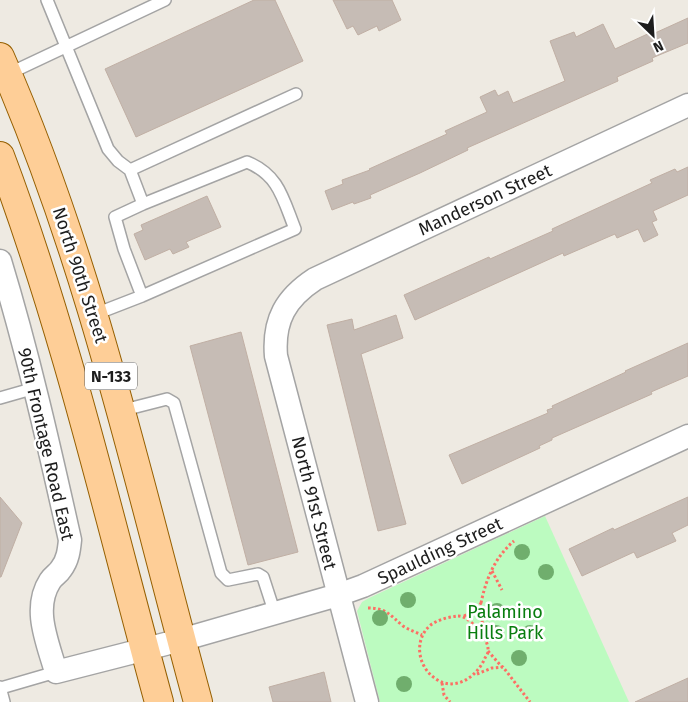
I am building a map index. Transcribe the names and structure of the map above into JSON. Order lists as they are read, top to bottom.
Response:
{
  "streets": {
    "main road": ["North 90th Street", "N-133"],
    "street": [
      "Manderson Street",
      "90th Frontage Road East",
      "North 91st Street",
      "Spaulding Street"
    ]
  },
  "crossings": [
    ["Manderson Street", "North 91st Street"],
    ["North 90th Street", "Spaulding Street"],
    ["North 91st Street", "Spaulding Street"]
  ],
  "parks": ["Palamino Hills Park"],
  "north": "bottom right"
}
